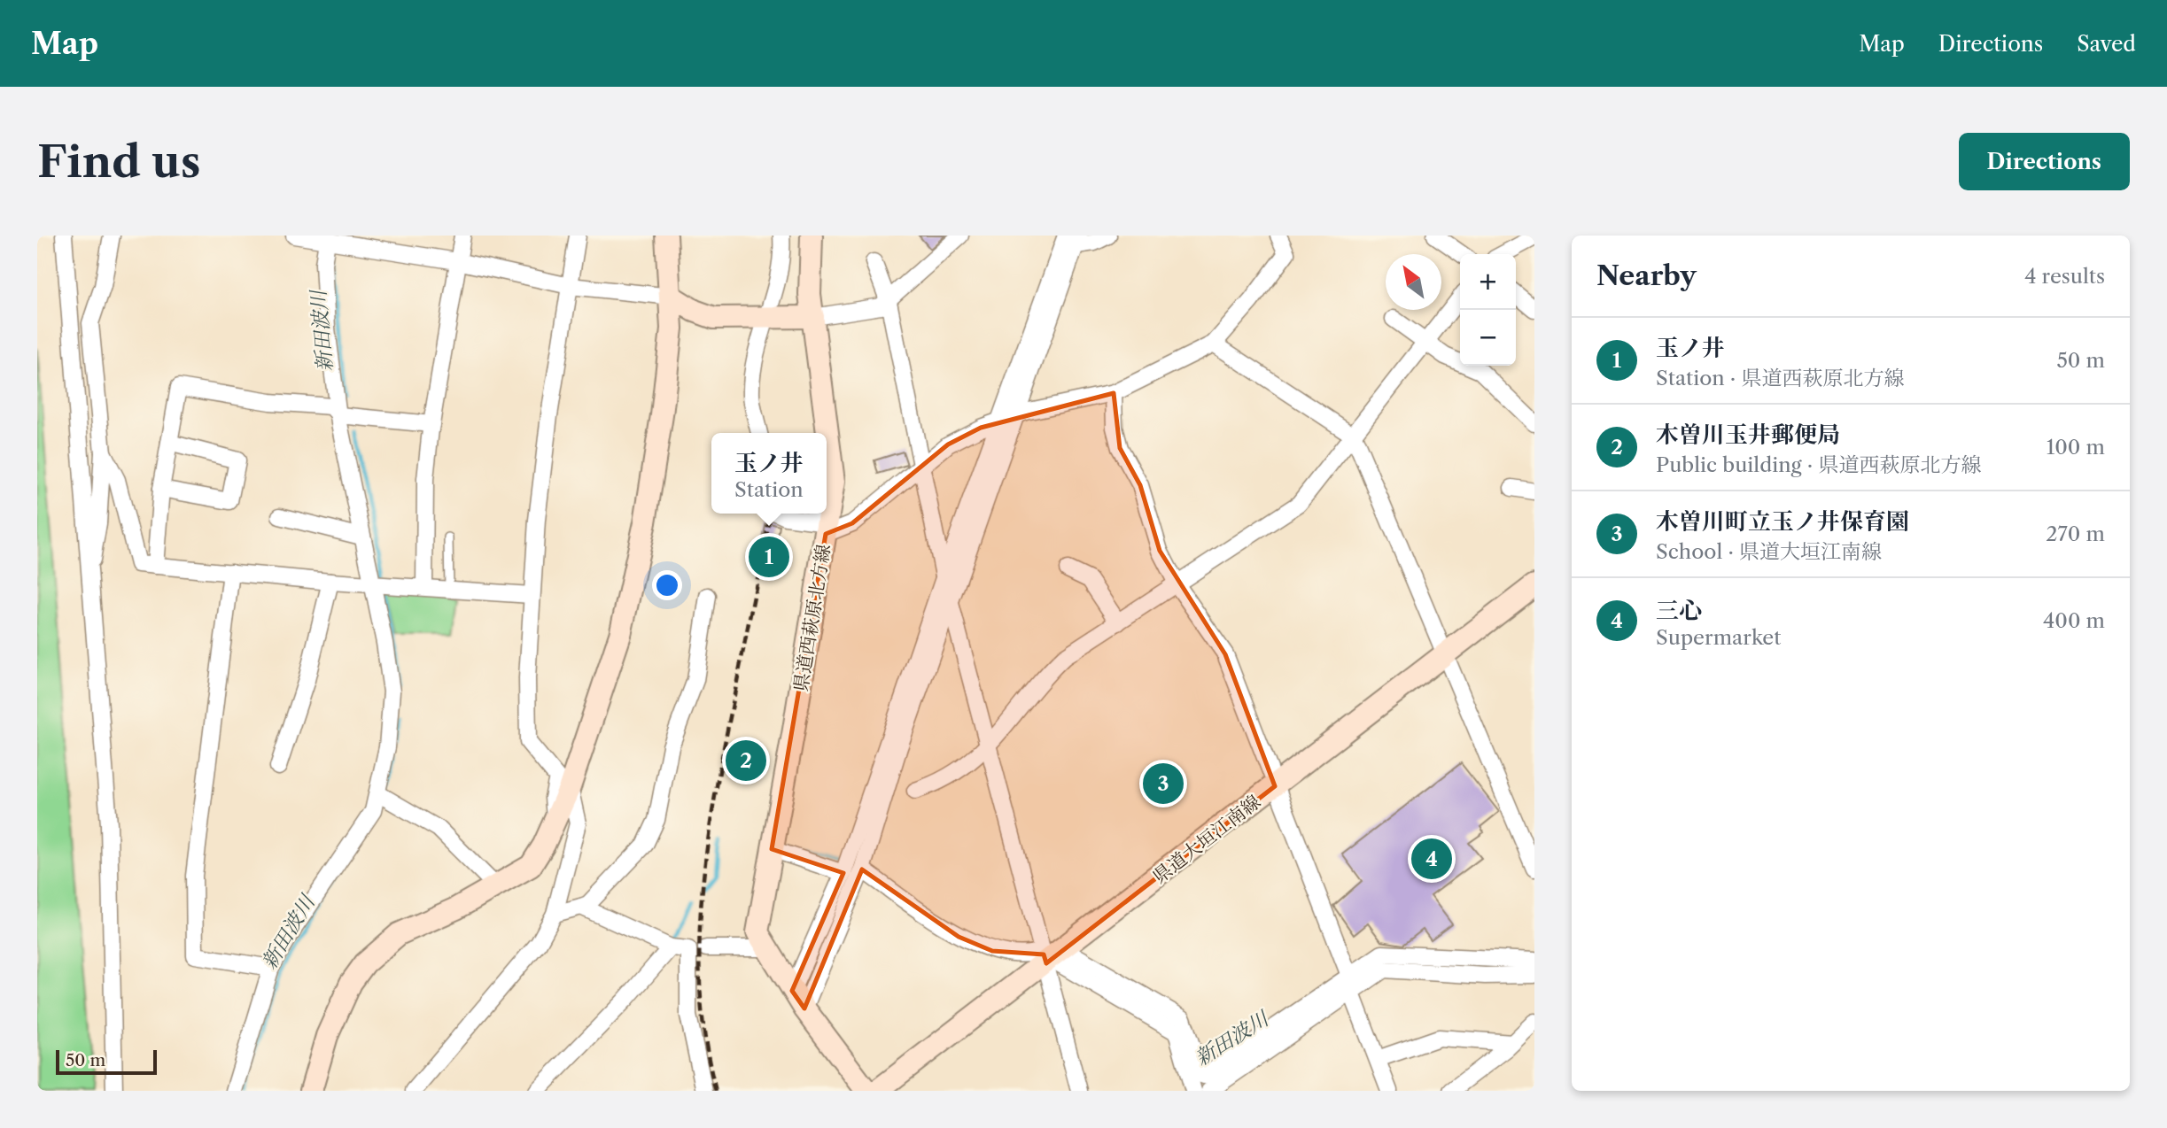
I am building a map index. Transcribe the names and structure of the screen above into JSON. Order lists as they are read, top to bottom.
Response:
{
  "streets": {
    "main road": ["県道西萩原北方線", "県道大垣江南線"]
  },
  "water": ["新田波川"],
  "scale_bar": "50 m",
  "north": "top left",
  "page": {
    "header": "Map",
    "nav": ["Map", "Directions", "Saved"],
    "buttons": "Directions",
    "title": "Find us",
    "heading": ["Nearby", "4 results"],
    "map_buttons": ["+", "−"],
    "list": [
      {
        "mark": "1",
        "name": "玉ノ井",
        "note": "Station · 県道西萩原北方線",
        "value": "50 m"
      },
      {
        "mark": "2",
        "name": "木曽川玉井郵便局",
        "note": "Public building · 県道西萩原北方線",
        "value": "100 m"
      },
      {
        "mark": "3",
        "name": "木曽川町立玉ノ井保育園",
        "note": "School · 県道大垣江南線",
        "value": "270 m"
      },
      {
        "mark": "4",
        "name": "三心",
        "note": "Supermarket",
        "value": "400 m"
      }
    ],
    "popup": ["玉ノ井", "Station"],
    "pins": [
      "1",
      "2",
      "3",
      "4"
    ],
    "scale": "50 m"
  }
}
